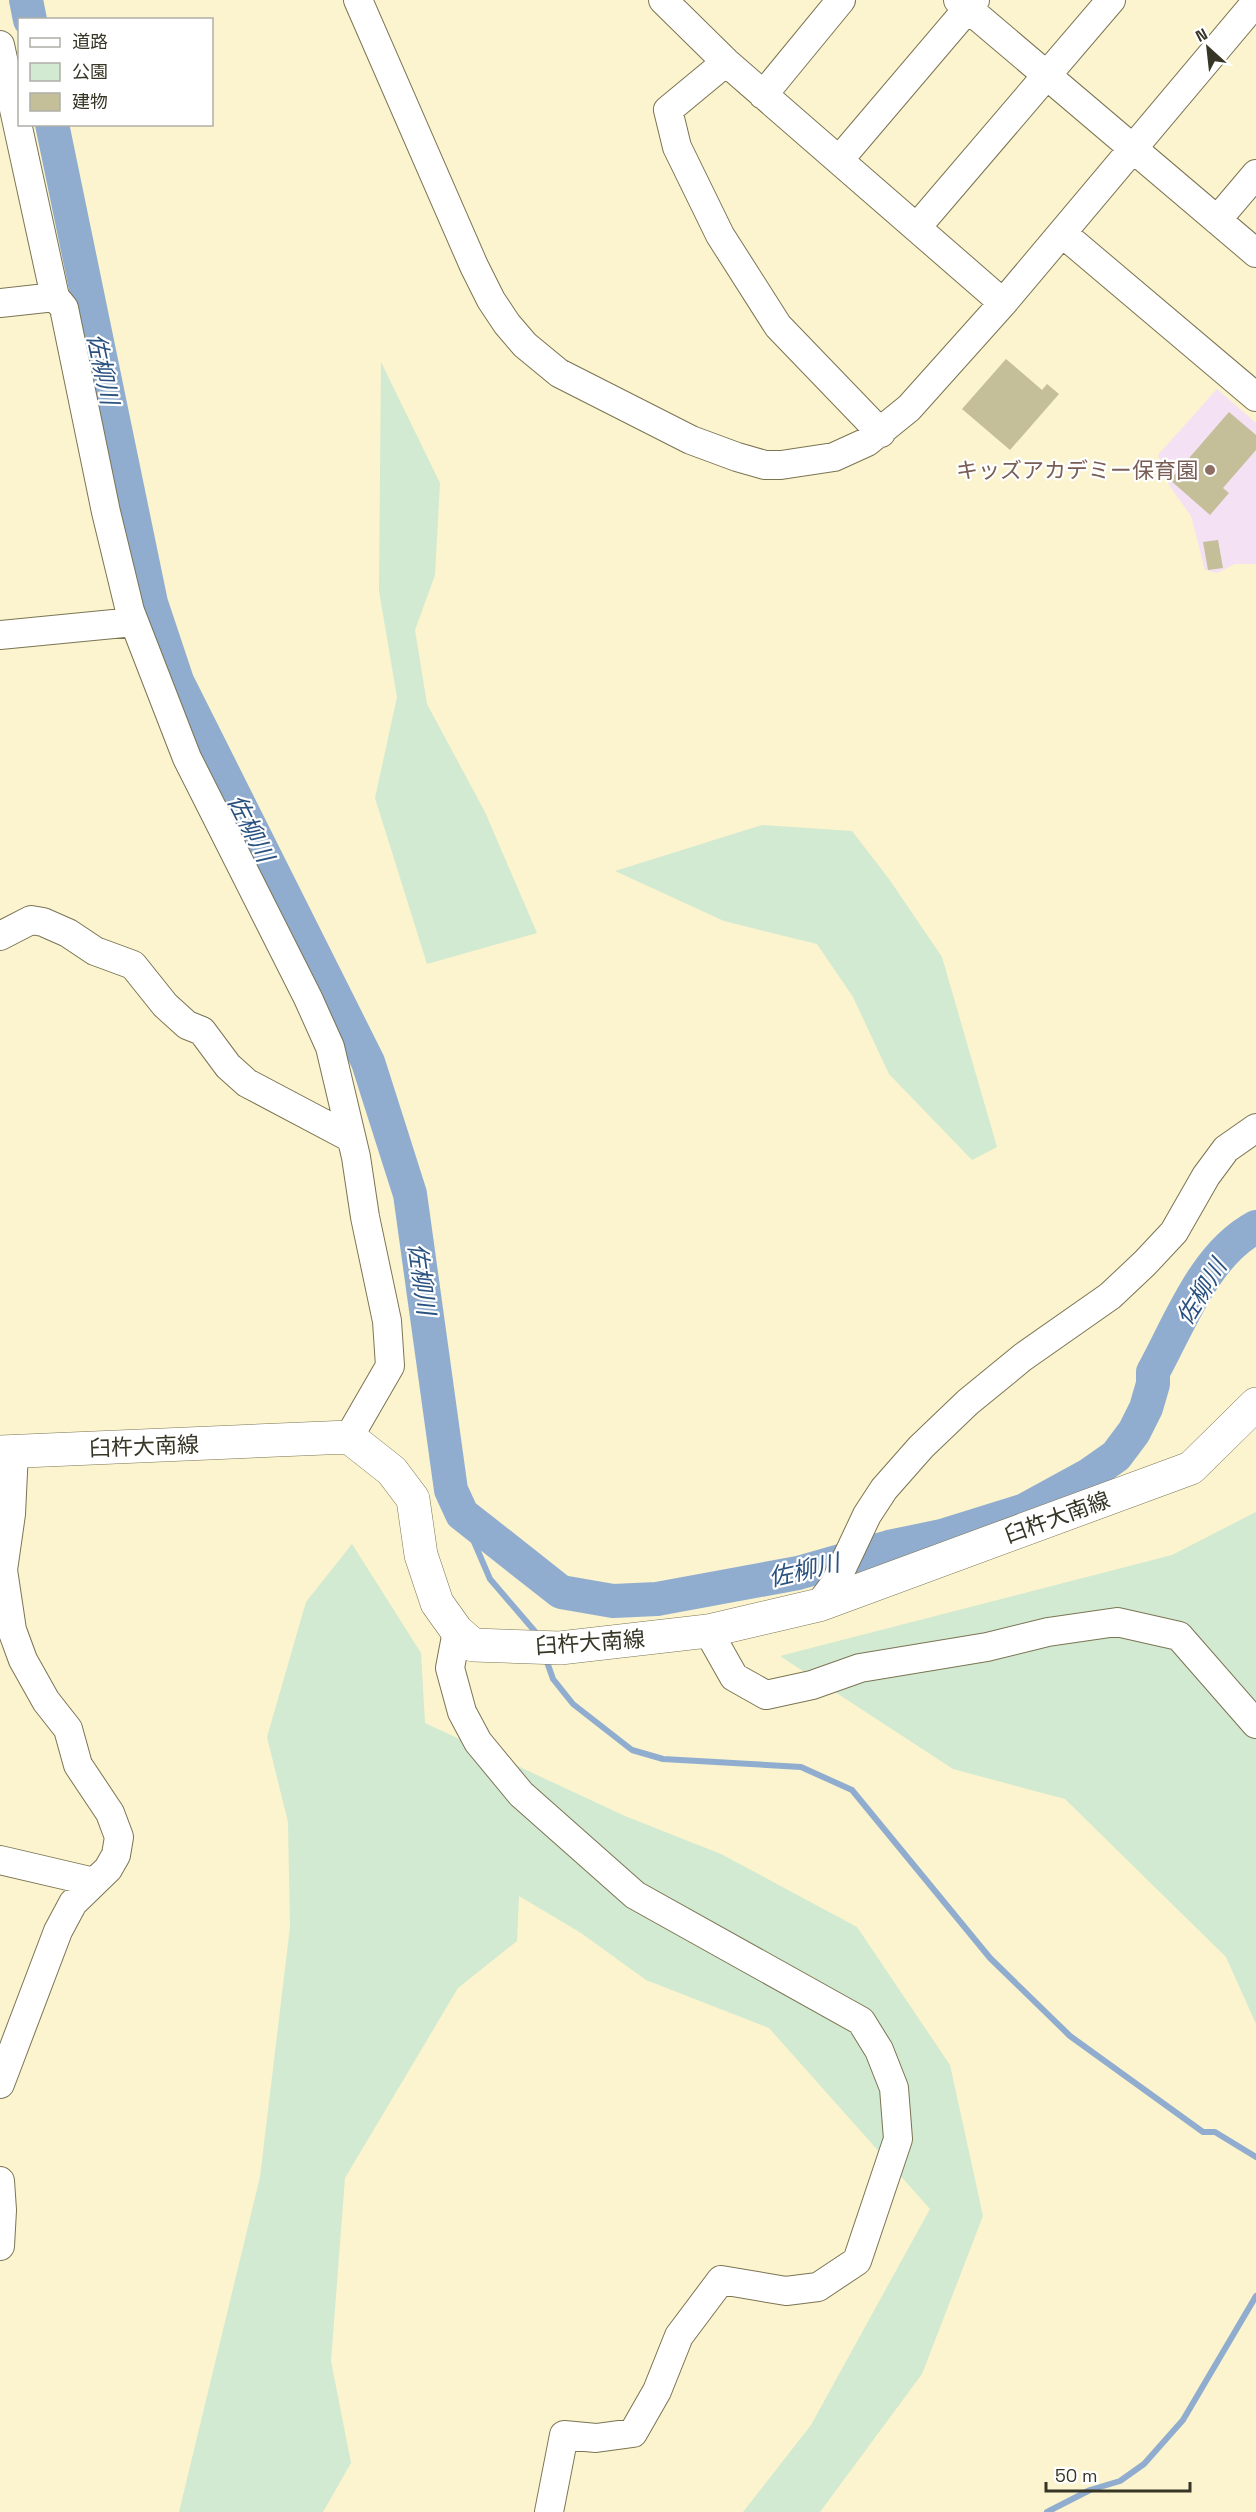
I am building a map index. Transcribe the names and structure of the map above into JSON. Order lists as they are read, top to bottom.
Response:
{
  "streets": {
    "main road": ["臼杵大南線"]
  },
  "water": ["佐柳川"],
  "places": ["キッズアカデミー保育園"],
  "legend": ["道路", "公園", "建物"],
  "scale_bar": "50 m",
  "north": "top left"
}
